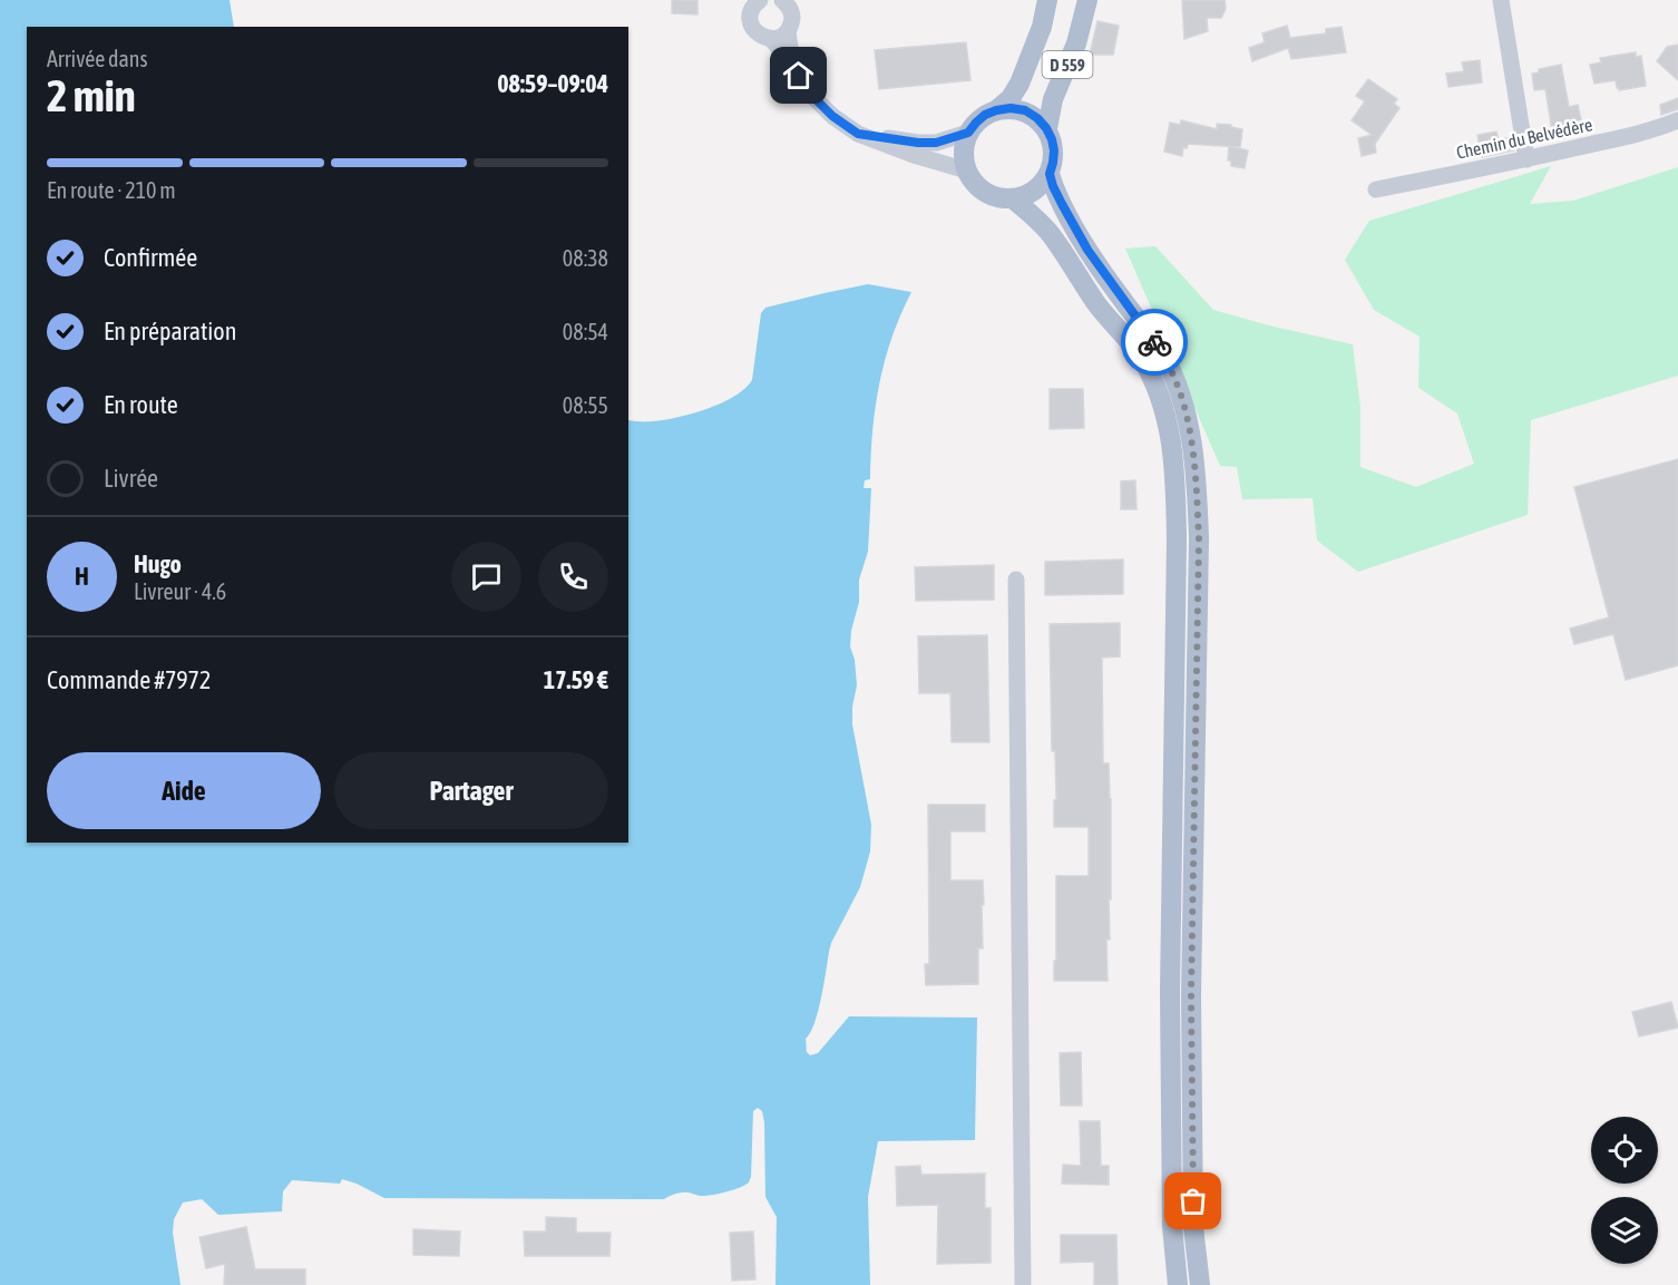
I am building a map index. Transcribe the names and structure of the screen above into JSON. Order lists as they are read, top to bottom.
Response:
{
  "streets": {
    "main road": ["D 559"],
    "street": ["Chemin du Belvédère"]
  },
  "page": {
    "heading": ["2 min", "Arrivée dans", "08:59–09:04"],
    "panel": [
      "Hugo",
      "Livreur · 4.6",
      "Commande #7972",
      "17.59 €"
    ],
    "bar": "En route · 210 m",
    "list": [
      ["Confirmée", "08:38"],
      ["En préparation", "08:54"],
      ["En route", "08:55"],
      "Livrée"
    ],
    "round": "H",
    "buttons": ["Aide", "Partager"]
  }
}
